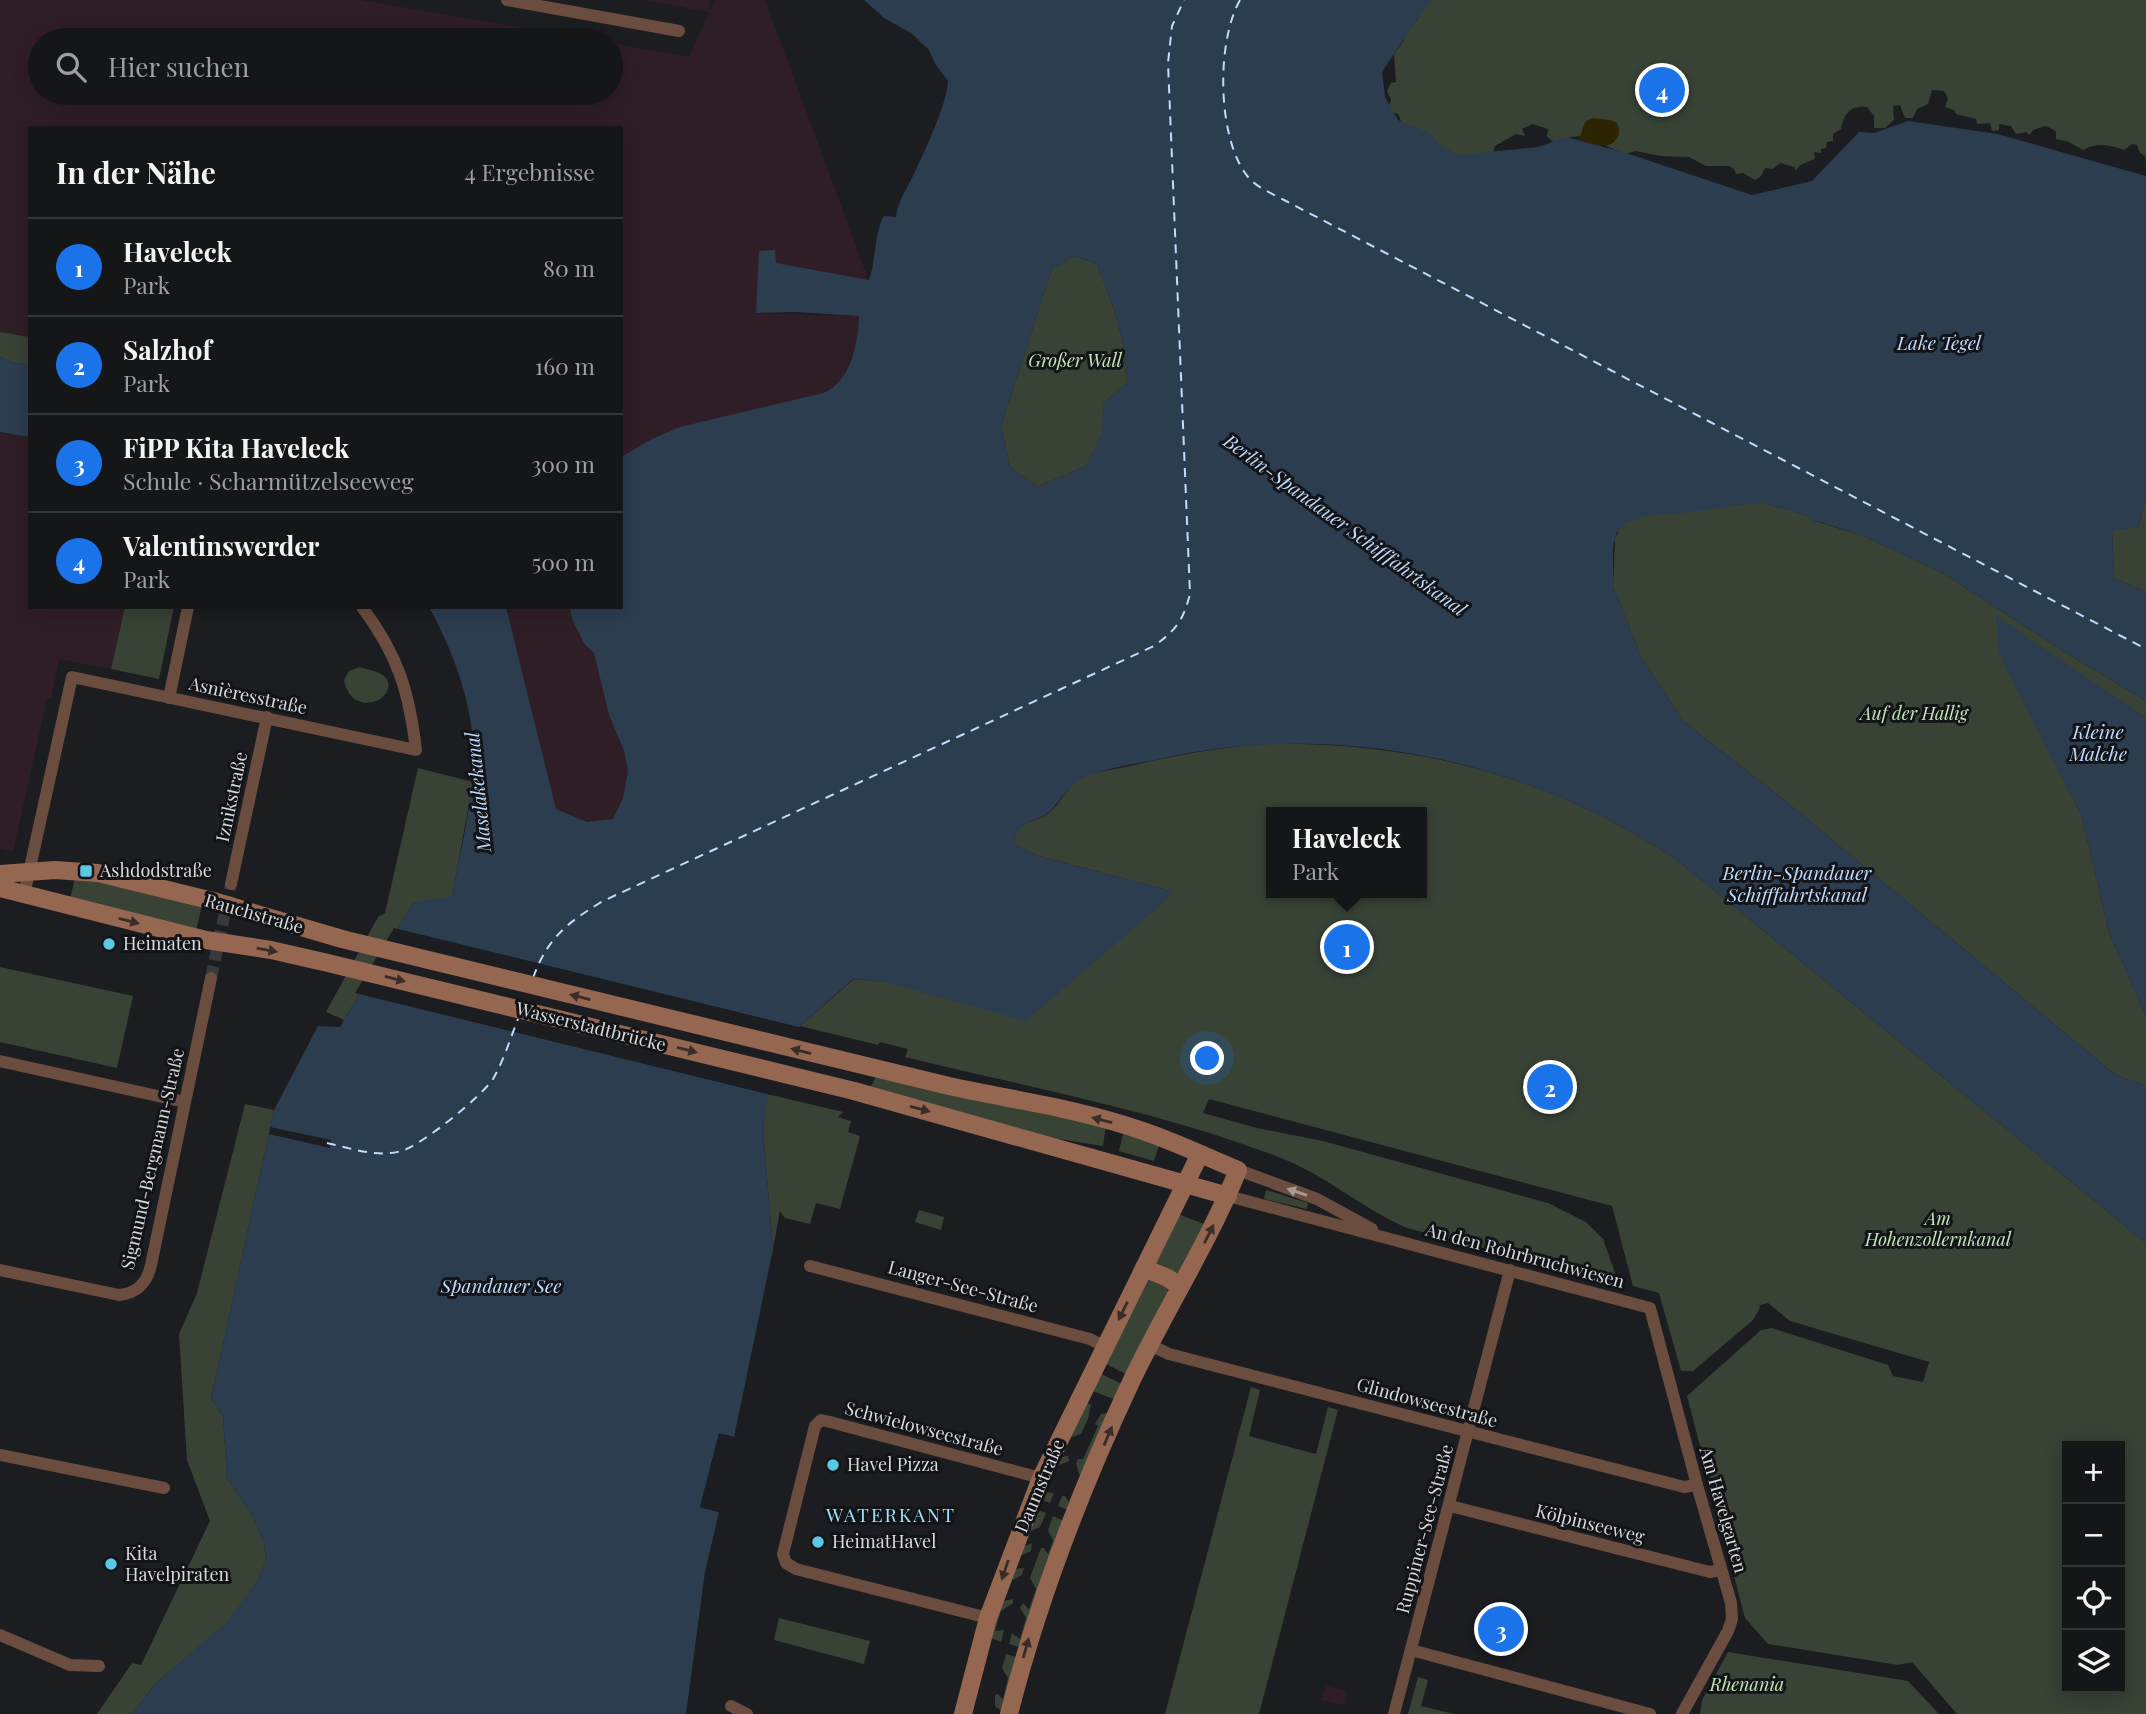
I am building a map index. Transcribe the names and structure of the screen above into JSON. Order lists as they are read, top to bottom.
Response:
{
  "streets": {
    "main road": ["Rauchstraße", "Wasserstadtbrücke", "Daumstraße"],
    "street": [
      "Asnièresstraße",
      "Iznikstraße",
      "Sigmund-Bergmann-Straße",
      "An den Rohrbruchwiesen",
      "Langer-See-Straße",
      "Glindowseestraße",
      "Schwielowseestraße",
      "Am Havelgarten",
      "Kölpinseeweg",
      "Ruppiner-See-Straße"
    ]
  },
  "crossings": [
    ["Asnièresstraße", "Iznikstraße"],
    ["Asnièresstraße", "Rauchstraße"],
    ["Rauchstraße", "Wasserstadtbrücke"],
    ["Wasserstadtbrücke", "Daumstraße"],
    ["An den Rohrbruchwiesen", "Am Havelgarten"],
    ["An den Rohrbruchwiesen", "Ruppiner-See-Straße"],
    ["Langer-See-Straße", "Daumstraße"],
    ["Glindowseestraße", "Am Havelgarten"],
    ["Glindowseestraße", "Ruppiner-See-Straße"],
    ["Schwielowseestraße", "Daumstraße"],
    ["Am Havelgarten", "Kölpinseeweg"],
    ["Kölpinseeweg", "Ruppiner-See-Straße"]
  ],
  "districts": ["WATERKANT"],
  "water": [
    "Lake Tegel",
    "Berlin-Spandauer Schifffahrtskanal",
    "Kleine Malche",
    "Maselakekanal",
    "Spandauer See"
  ],
  "parks": [
    "Großer Wall",
    "Auf der Hallig",
    "Am Hohenzollernkanal",
    "Rhenania"
  ],
  "places": {
    "transit": ["Ashdodstraße"],
    "other": [
      "Heimaten",
      "Havel Pizza",
      "HeimatHavel",
      "Kita Havelpiraten"
    ]
  },
  "page": {
    "search": "Hier suchen",
    "pins": [
      "4",
      "1",
      "2",
      "3"
    ],
    "heading": ["In der Nähe", "4 Ergebnisse"],
    "list": [
      {
        "mark": "1",
        "name": "Haveleck",
        "note": "Park",
        "value": "80 m"
      },
      {
        "mark": "2",
        "name": "Salzhof",
        "note": "Park",
        "value": "160 m"
      },
      {
        "mark": "3",
        "name": "FiPP Kita Haveleck",
        "note": "Schule · Scharmützelseeweg",
        "value": "300 m"
      },
      {
        "mark": "4",
        "name": "Valentinswerder",
        "note": "Park",
        "value": "500 m"
      }
    ],
    "popup": ["Haveleck", "Park"],
    "map_buttons": ["+", "−"]
  }
}
